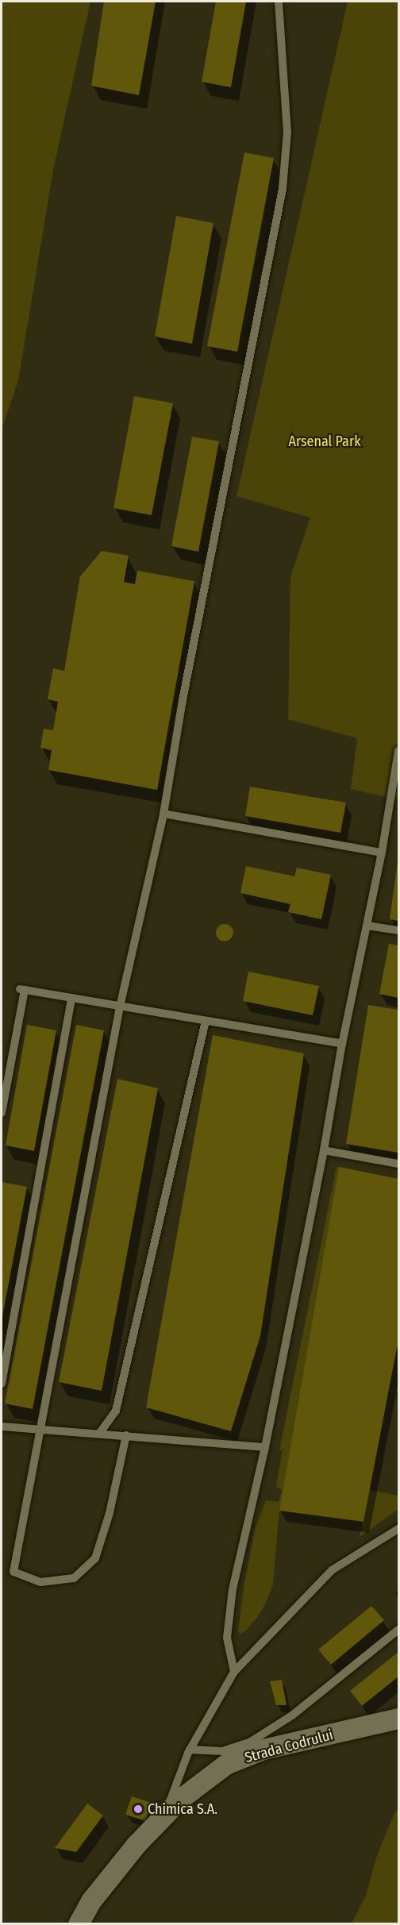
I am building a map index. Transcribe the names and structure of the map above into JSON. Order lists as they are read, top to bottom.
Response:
{
  "streets": {
    "street": ["Strada Codrului"]
  },
  "parks": ["Arsenal Park"],
  "places": ["Chimica S.A."]
}
